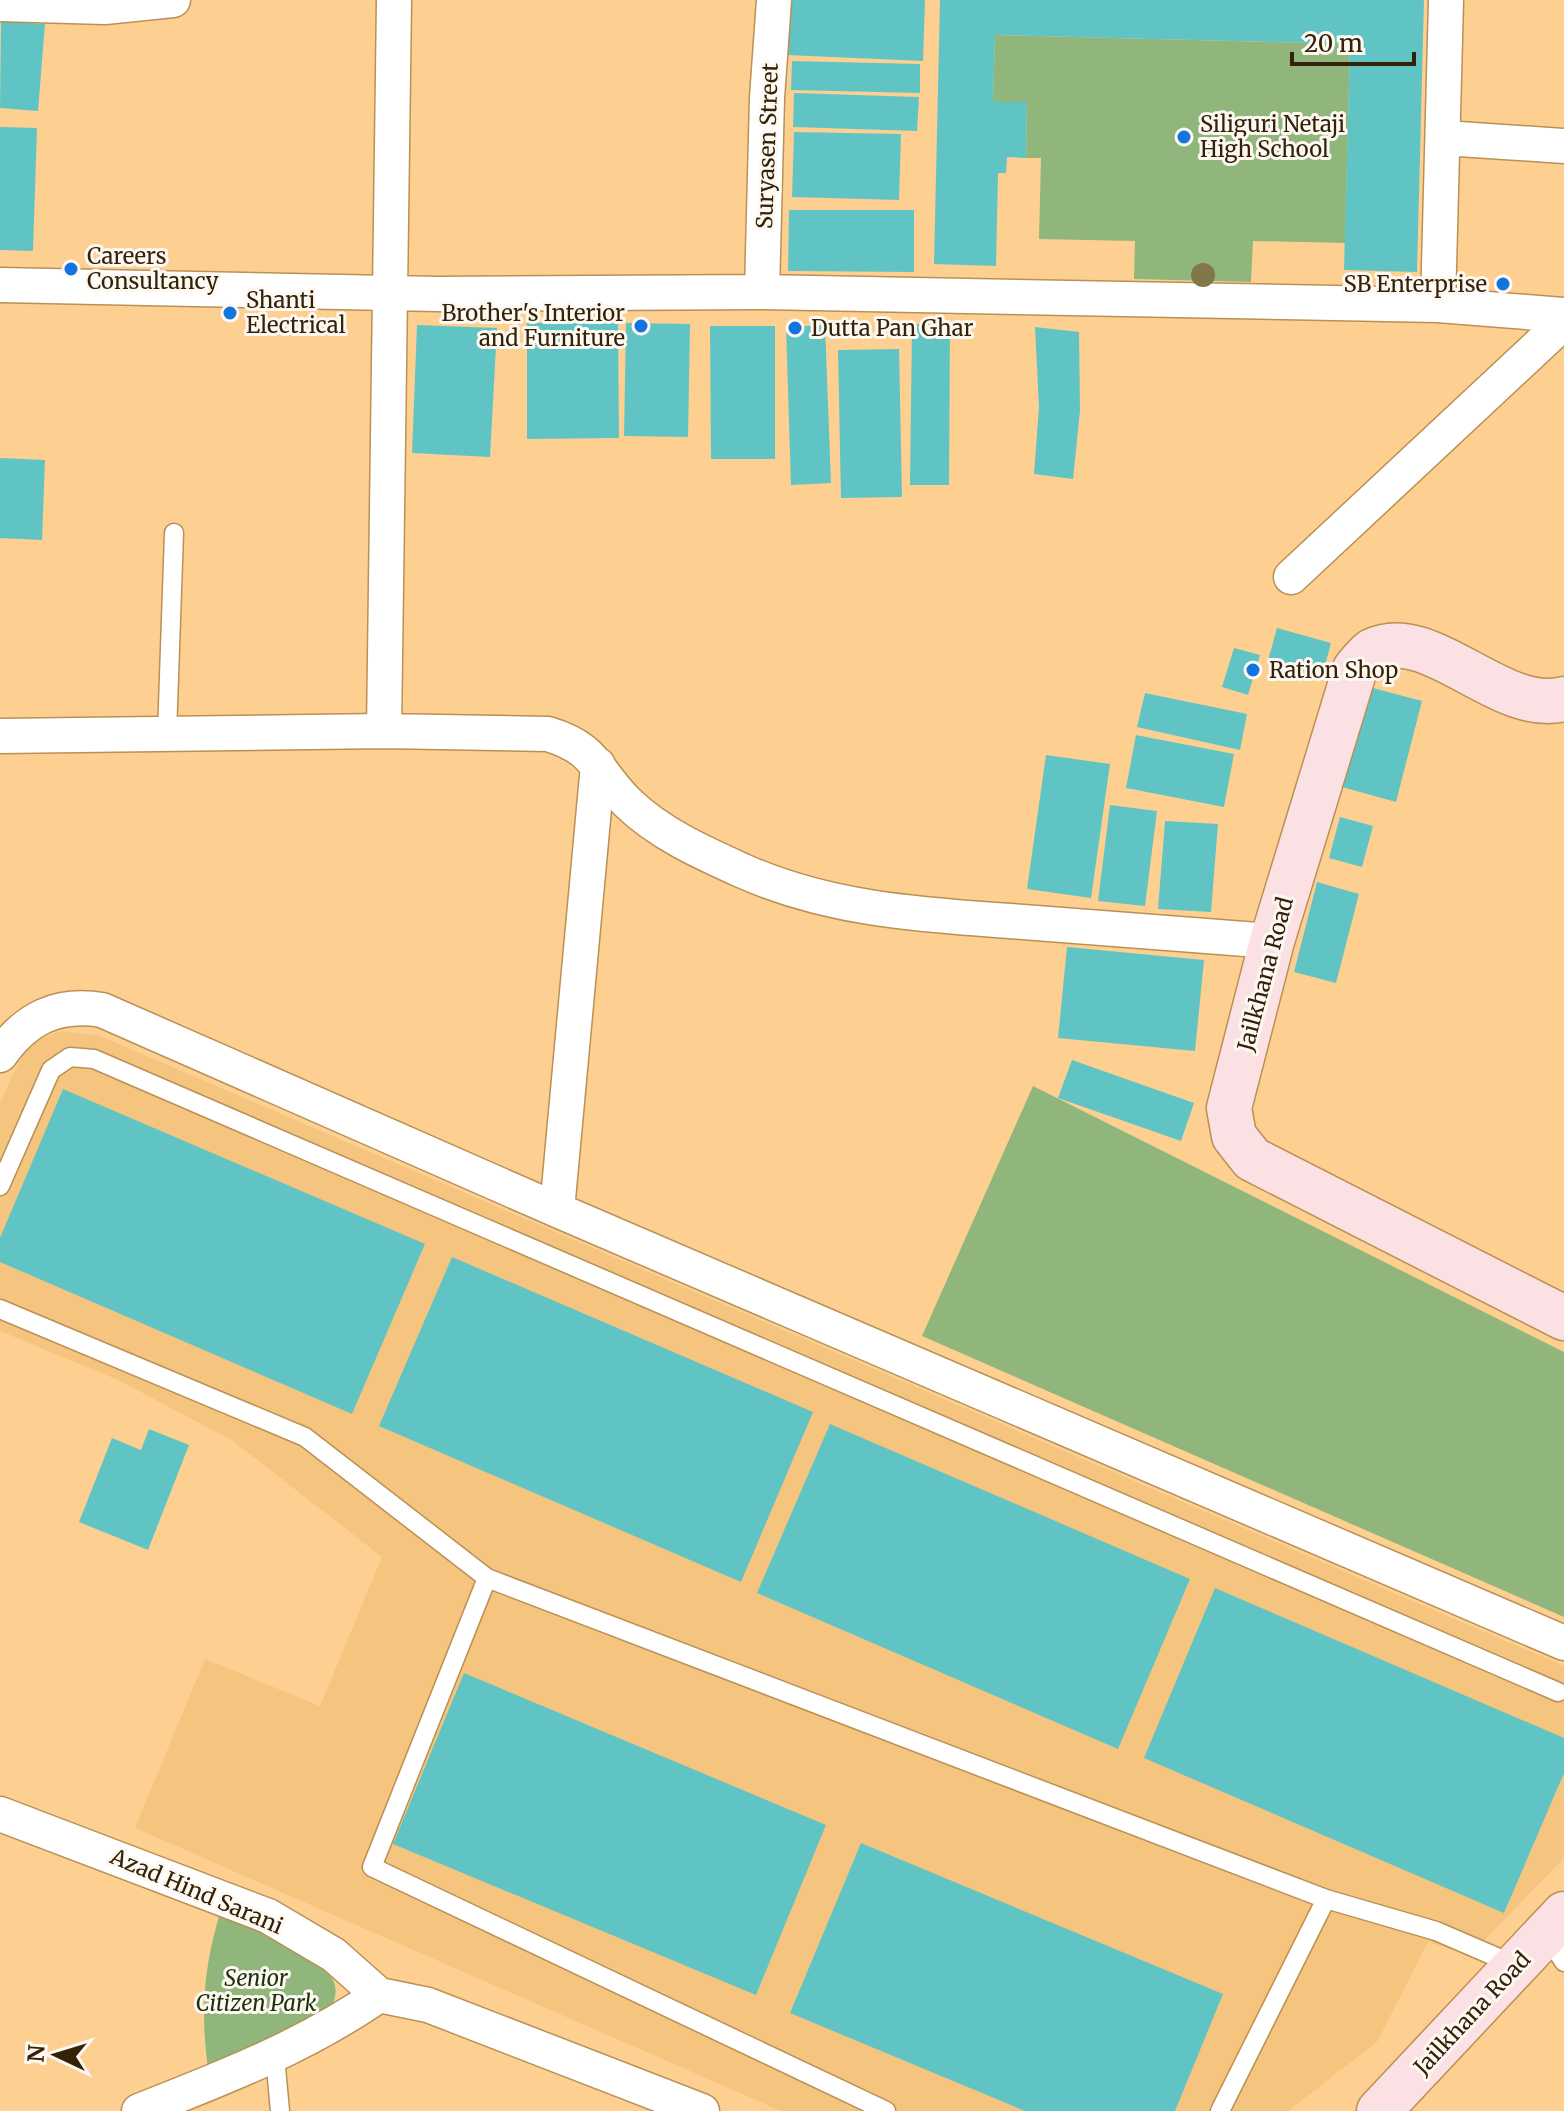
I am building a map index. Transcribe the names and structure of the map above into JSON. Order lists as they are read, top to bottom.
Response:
{
  "streets": {
    "street": ["Suryasen Street", "Jailkhana Road", "Azad Hind Sarani"]
  },
  "parks": ["Senior Citizen Park"],
  "places": [
    "Siliguri Netaji High School",
    "Careers Consultancy",
    "SB Enterprise",
    "Shanti Electrical",
    "Brother's Interior and Furniture",
    "Dutta Pan Ghar",
    "Ration Shop"
  ],
  "scale_bar": "20 m",
  "north": "left"
}
